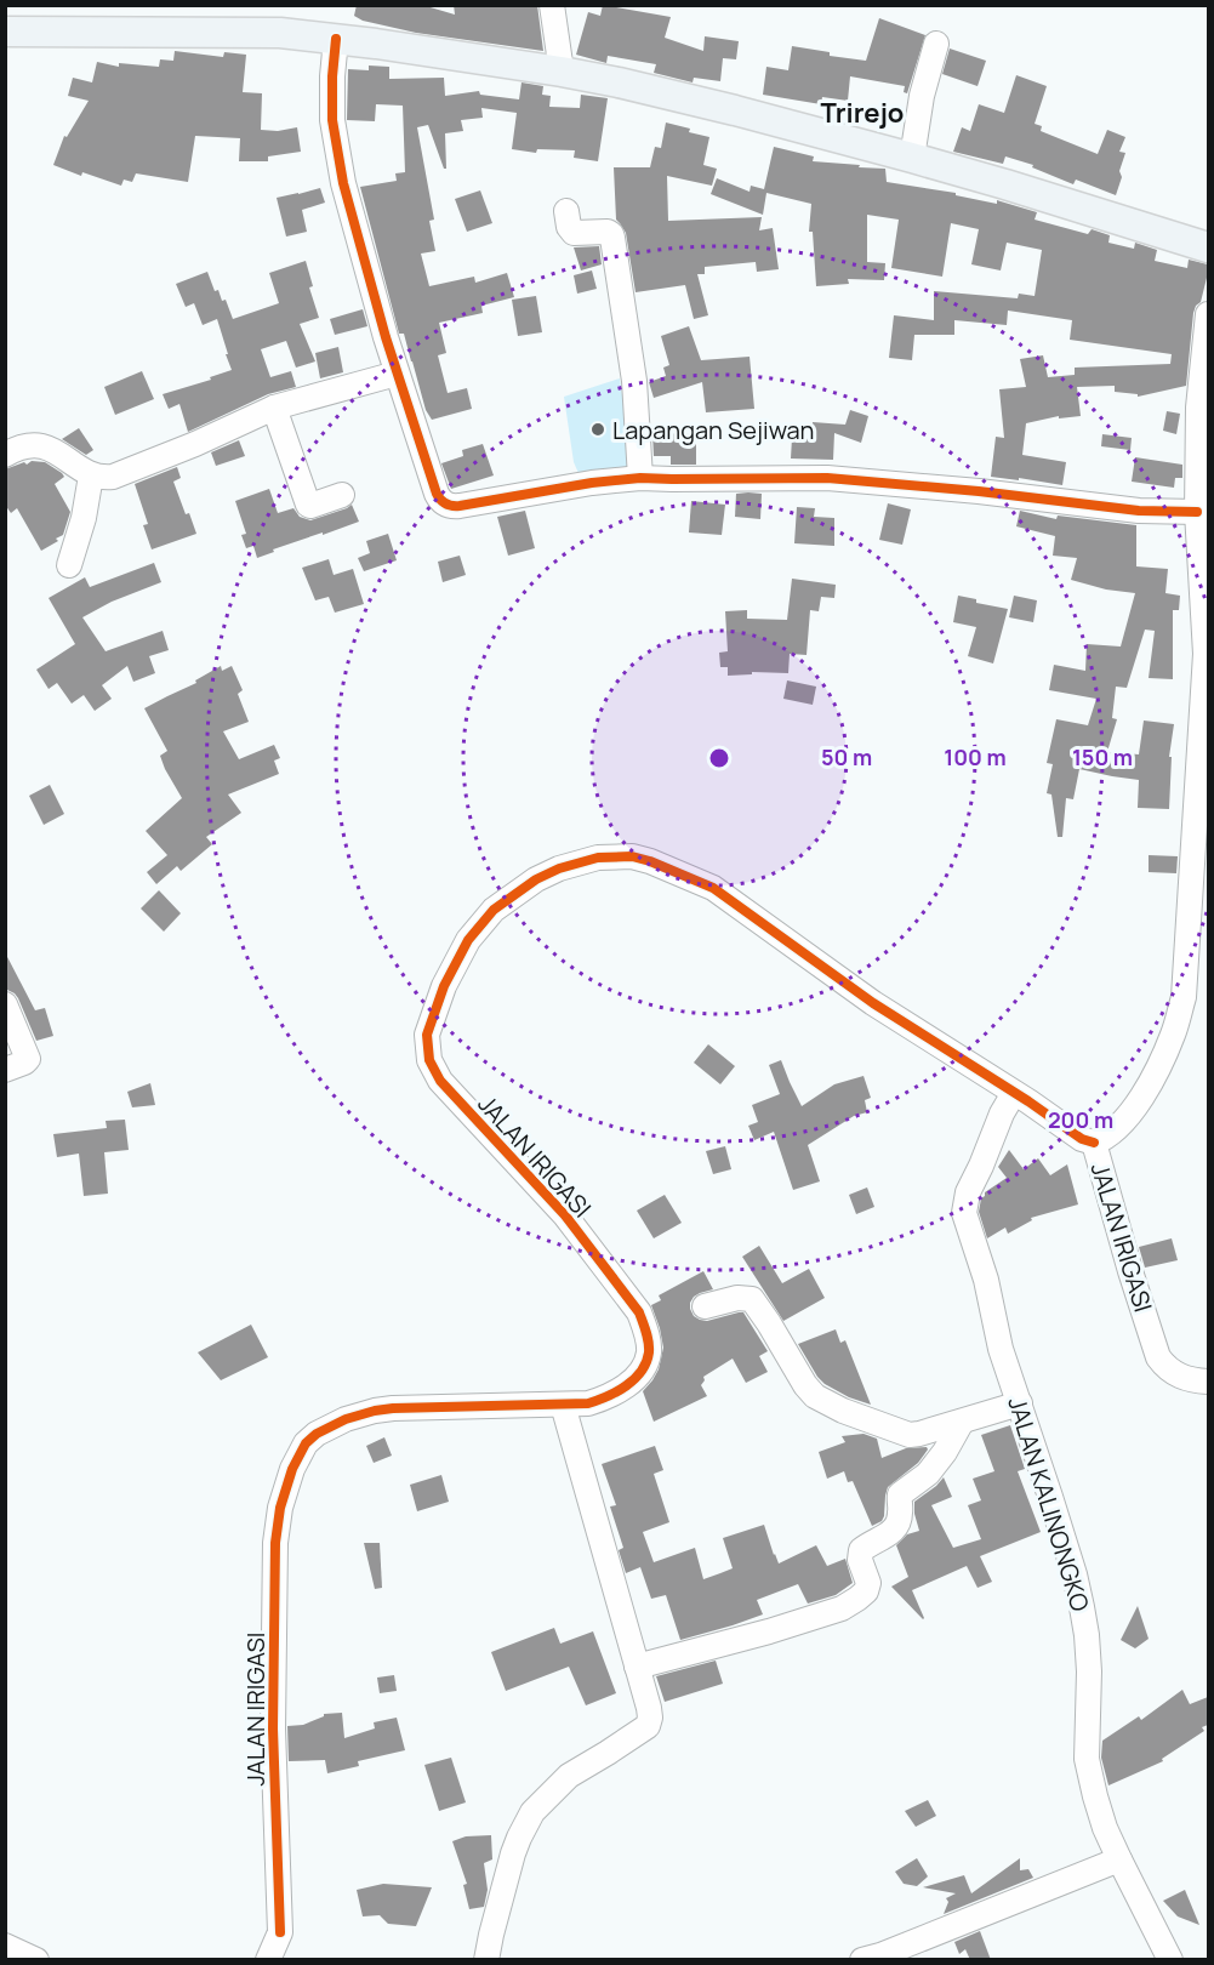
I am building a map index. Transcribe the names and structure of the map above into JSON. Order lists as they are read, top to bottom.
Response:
{
  "streets": {
    "street": ["JALAN IRIGASI", "JALAN KALINONGKO"]
  },
  "crossings": [
    ["JALAN IRIGASI", "JALAN KALINONGKO"]
  ],
  "districts": ["Trirejo"],
  "places": ["Lapangan Sejiwan"],
  "rings": [
    "50 m",
    "100 m",
    "150 m",
    "200 m"
  ]
}
